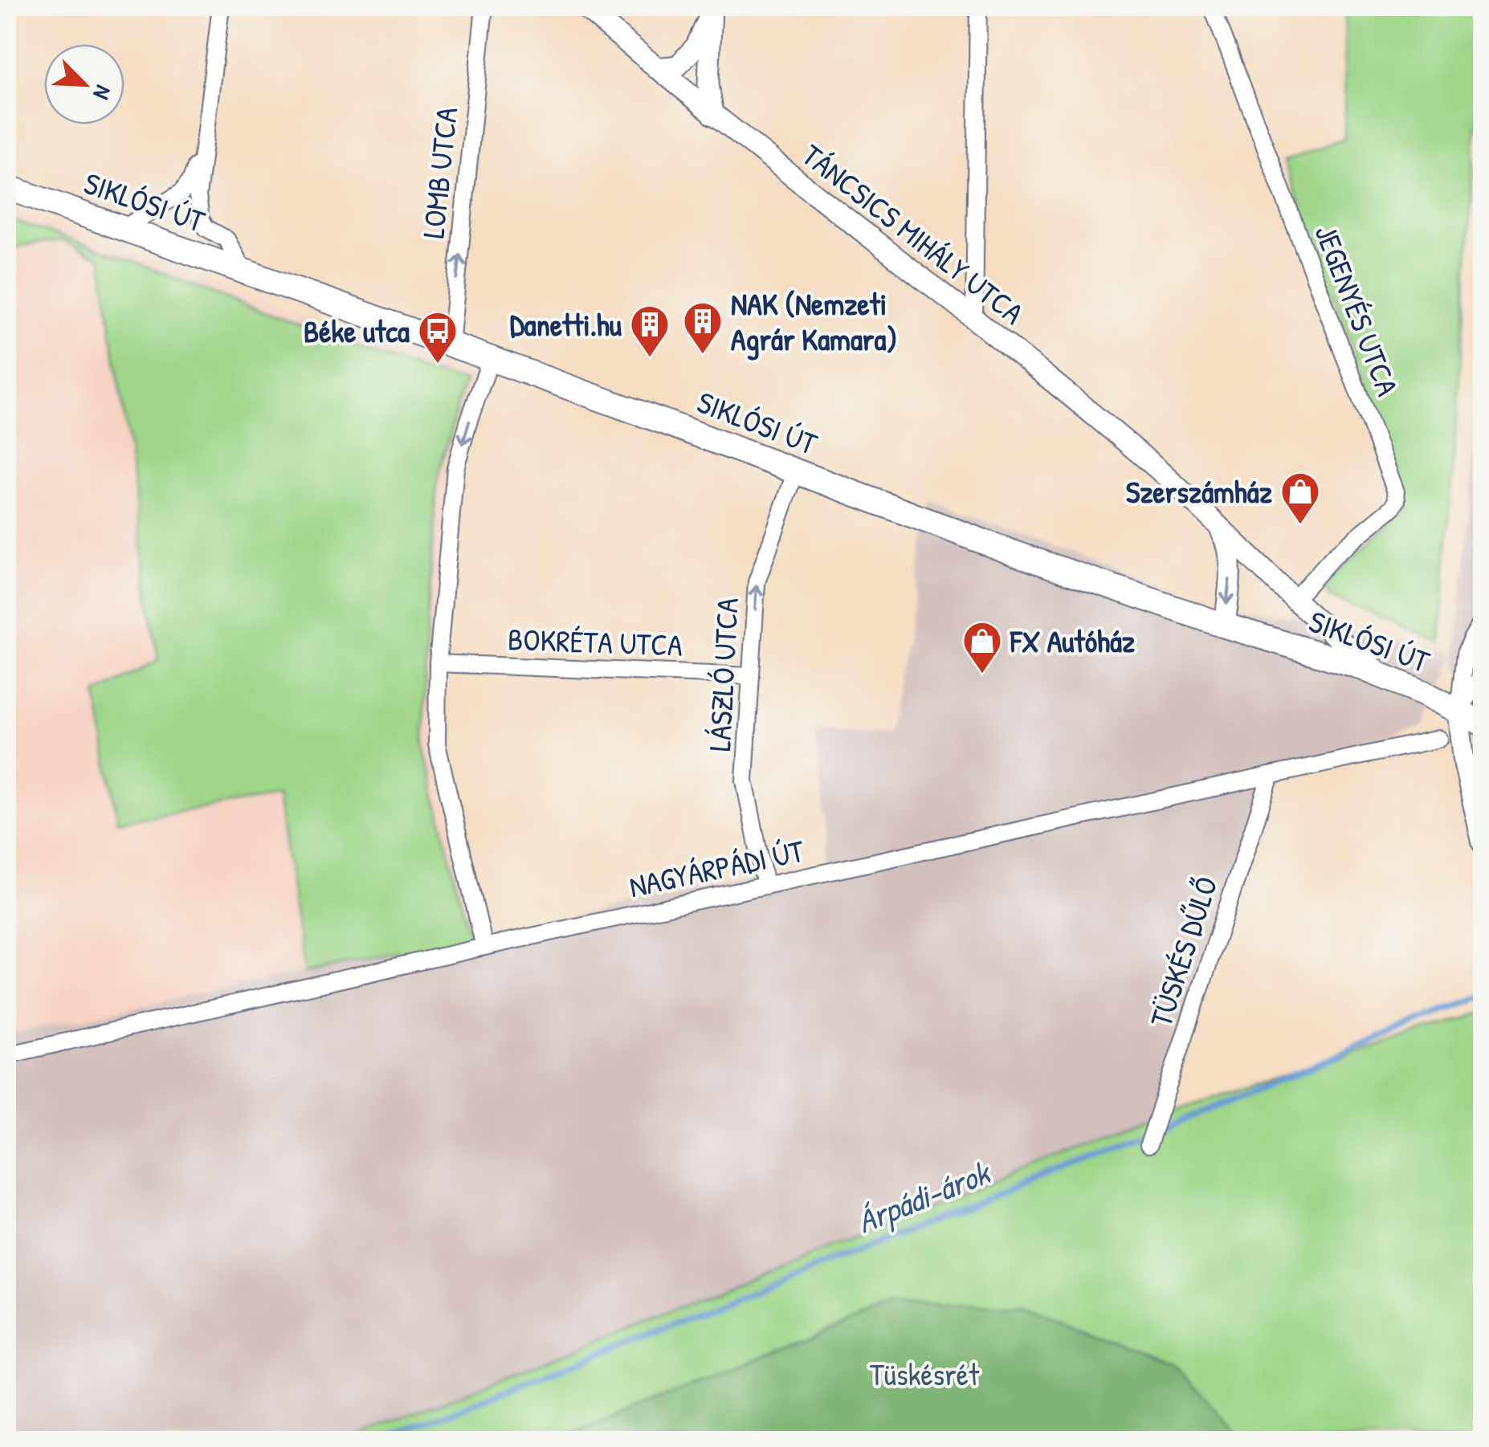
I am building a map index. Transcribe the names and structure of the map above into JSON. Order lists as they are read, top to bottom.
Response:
{
  "streets": {
    "main road": ["SIKLÓSI ÚT"],
    "street": [
      "LOMB UTCA",
      "TÁNCSICS MIHÁLY UTCA",
      "JEGENYÉS UTCA",
      "BOKRÉTA UTCA",
      "LÁSZLÓ UTCA",
      "NAGYÁRPÁDI ÚT",
      "TÜSKÉS DŰLŐ"
    ]
  },
  "crossings": [
    ["LOMB UTCA", "SIKLÓSI ÚT"],
    ["SIKLÓSI ÚT", "TÁNCSICS MIHÁLY UTCA"],
    ["SIKLÓSI ÚT", "LÁSZLÓ UTCA"],
    ["TÁNCSICS MIHÁLY UTCA", "JEGENYÉS UTCA"],
    ["BOKRÉTA UTCA", "LÁSZLÓ UTCA"],
    ["LÁSZLÓ UTCA", "NAGYÁRPÁDI ÚT"],
    ["NAGYÁRPÁDI ÚT", "TÜSKÉS DŰLŐ"]
  ],
  "one_way": ["LOMB UTCA", "LÁSZLÓ UTCA"],
  "water": ["Árpádi-árok"],
  "parks": ["Tüskésrét"],
  "places": {
    "building": ["NAK (Nemzeti Agrár Kamara)", "Danetti.hu"],
    "bus stop": ["Béke utca"],
    "shop": ["Szerszámház", "FX Autóház"]
  },
  "north": "bottom right"
}
